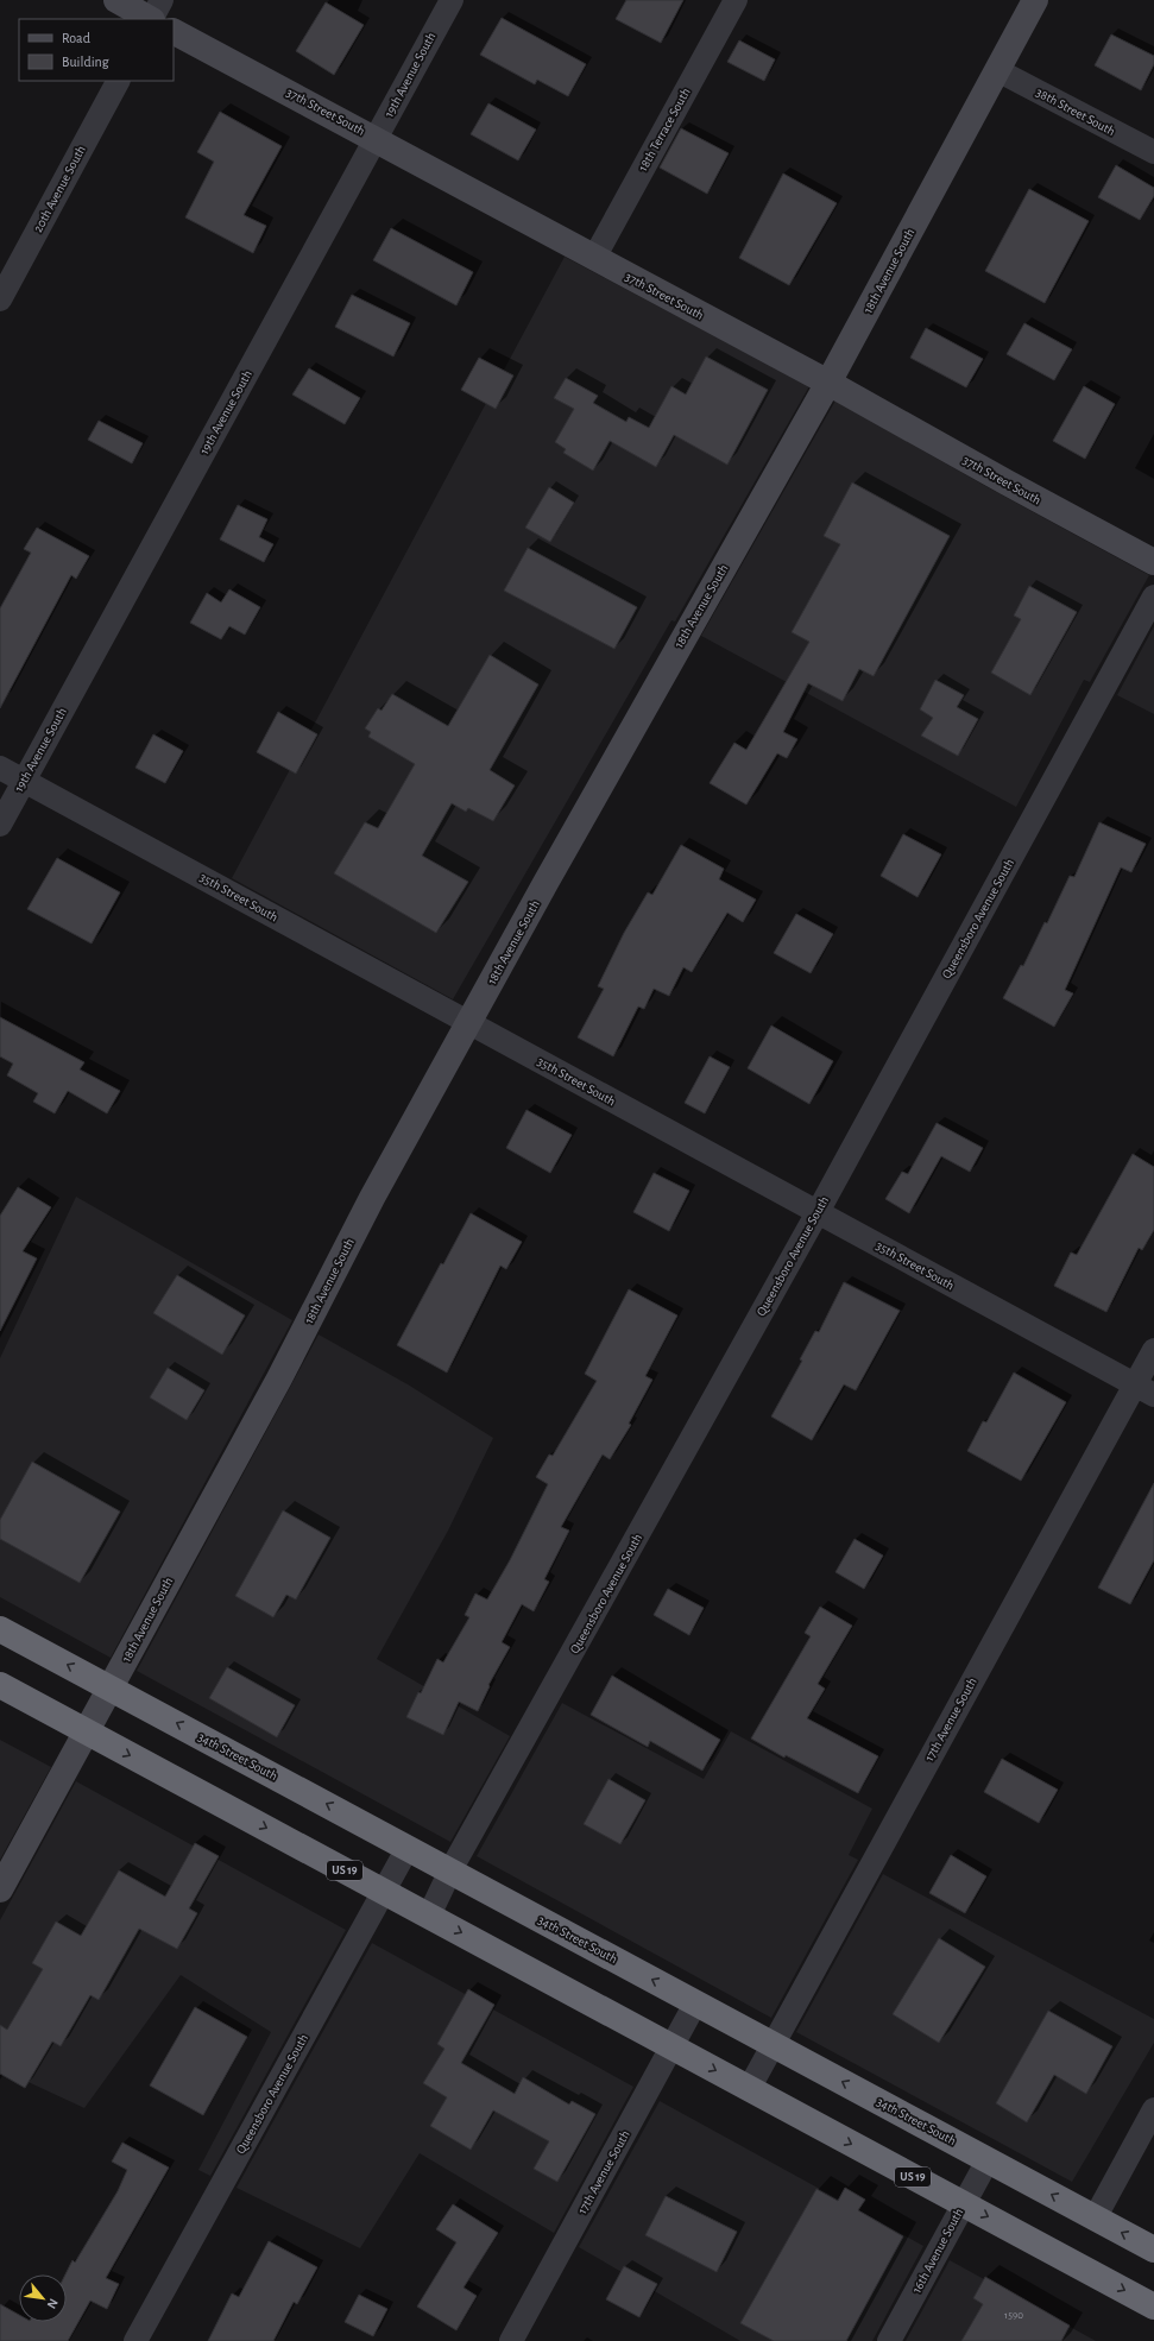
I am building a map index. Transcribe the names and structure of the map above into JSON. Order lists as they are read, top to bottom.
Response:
{
  "streets": {
    "highway": ["34th Street South", "US 19"],
    "street": [
      "19th Avenue South",
      "37th Street South",
      "38th Street South",
      "18th Terrace South",
      "20th Avenue South",
      "18th Avenue South",
      "35th Street South",
      "Queensboro Avenue South",
      "17th Avenue South",
      "16th Avenue South"
    ]
  },
  "crossings": [
    ["19th Avenue South", "37th Street South"],
    ["19th Avenue South", "35th Street South"],
    ["37th Street South", "18th Terrace South"],
    ["37th Street South", "18th Avenue South"],
    ["38th Street South", "18th Avenue South"],
    ["18th Avenue South", "35th Street South"],
    ["18th Avenue South", "34th Street South"],
    ["18th Avenue South", "US 19"],
    ["35th Street South", "Queensboro Avenue South"],
    ["35th Street South", "17th Avenue South"],
    ["Queensboro Avenue South", "34th Street South"],
    ["Queensboro Avenue South", "US 19"],
    ["17th Avenue South", "34th Street South"],
    ["17th Avenue South", "US 19"],
    ["34th Street South", "16th Avenue South"],
    ["US 19", "16th Avenue South"]
  ],
  "house_numbers": ["1590"],
  "legend": ["Road", "Building"],
  "north": "bottom right"
}
